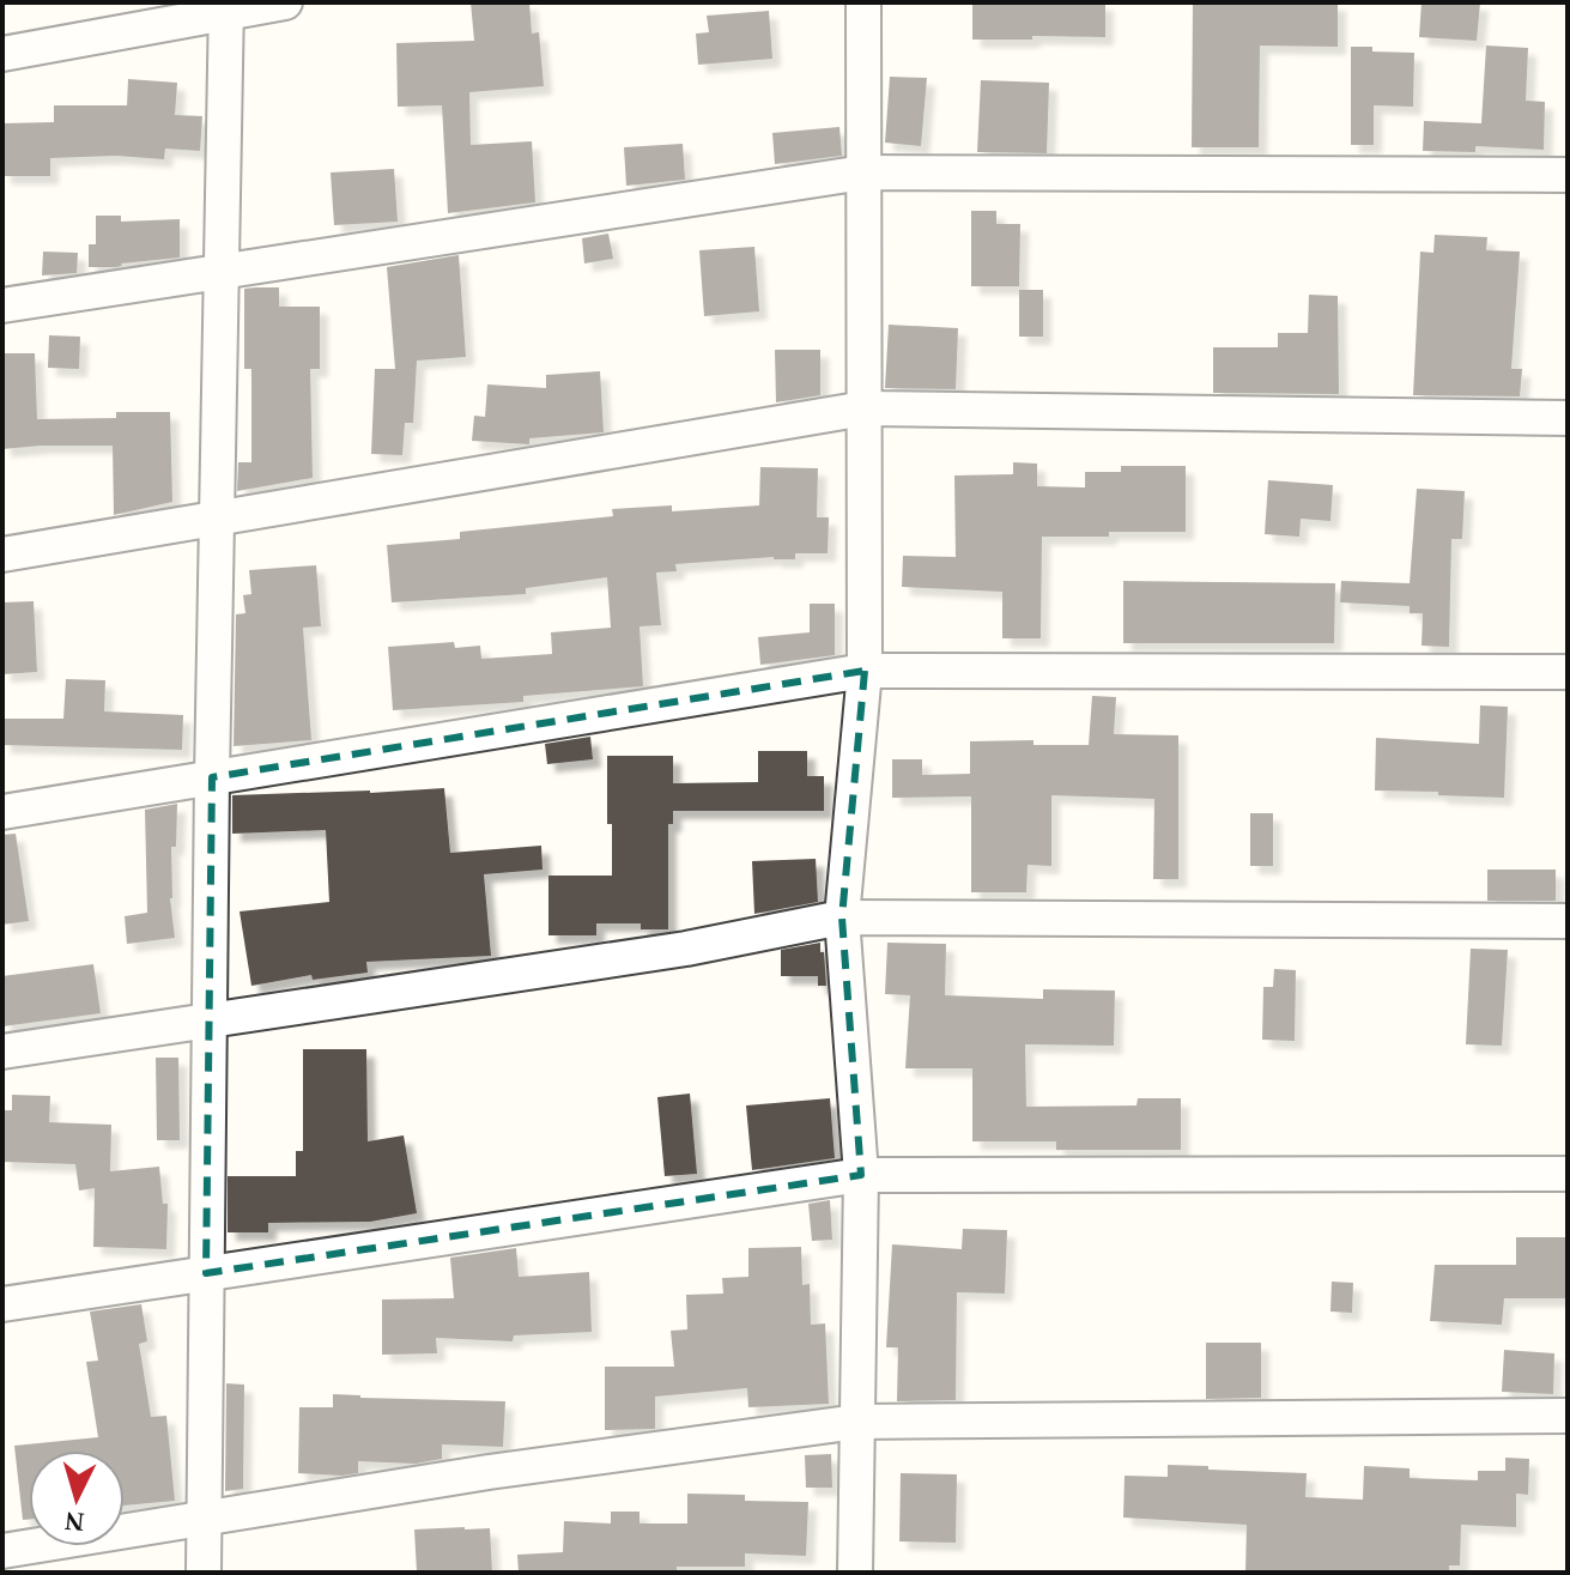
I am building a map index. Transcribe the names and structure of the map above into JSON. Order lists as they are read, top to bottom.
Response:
{
  "north": "bottom"
}
